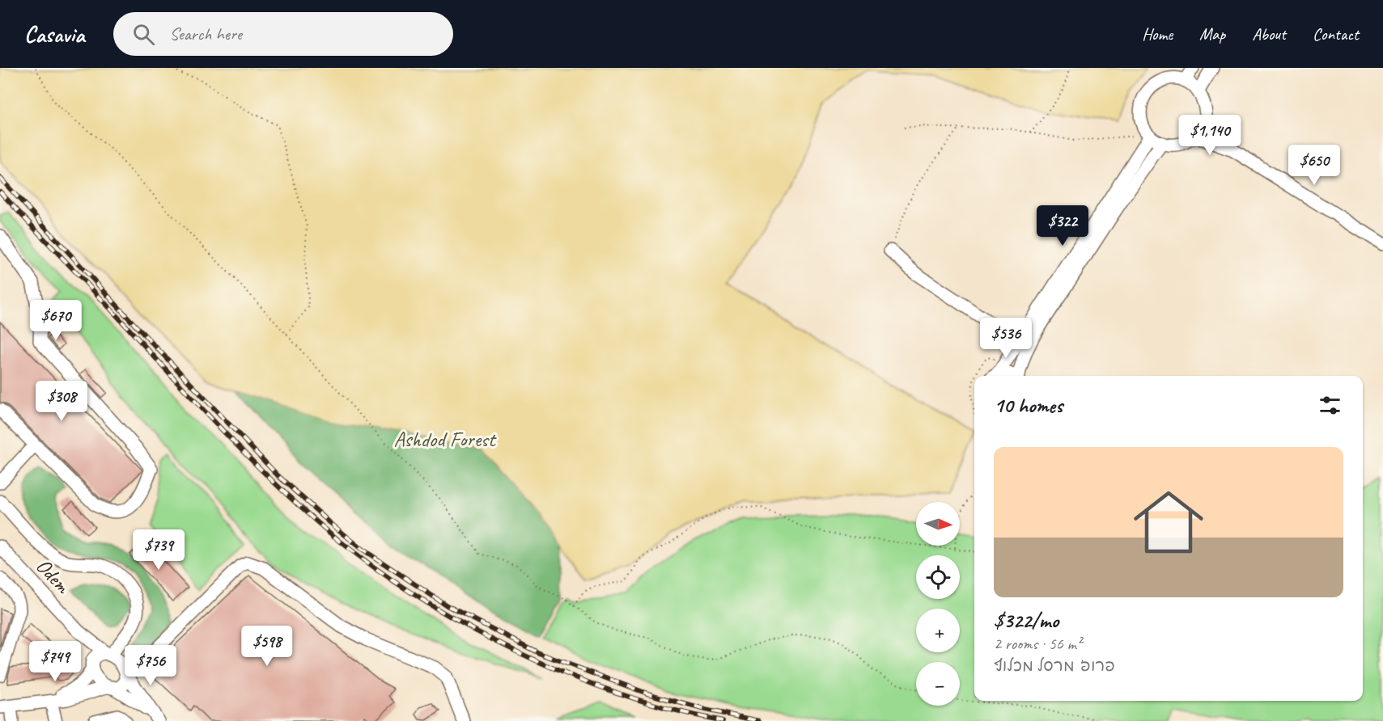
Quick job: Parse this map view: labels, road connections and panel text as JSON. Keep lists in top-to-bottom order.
{
  "streets": {
    "street": ["Odem"]
  },
  "parks": ["Ashdod Forest"],
  "north": "right",
  "page": {
    "header": "Casavia",
    "search": "Search here",
    "nav": [
      "Home",
      "Map",
      "About",
      "Contact"
    ],
    "price": [
      "$1,140",
      "$650",
      "$322",
      "$670",
      "$536",
      "$308",
      "$739",
      "$598",
      "$749",
      "$756"
    ],
    "heading": "10 homes",
    "list": [
      {
        "name": "$322/mo",
        "note": "2 rooms · 56 m² · פרופ' מרסל מכלוף"
      }
    ],
    "map_buttons": ["+", "−"]
  }
}
